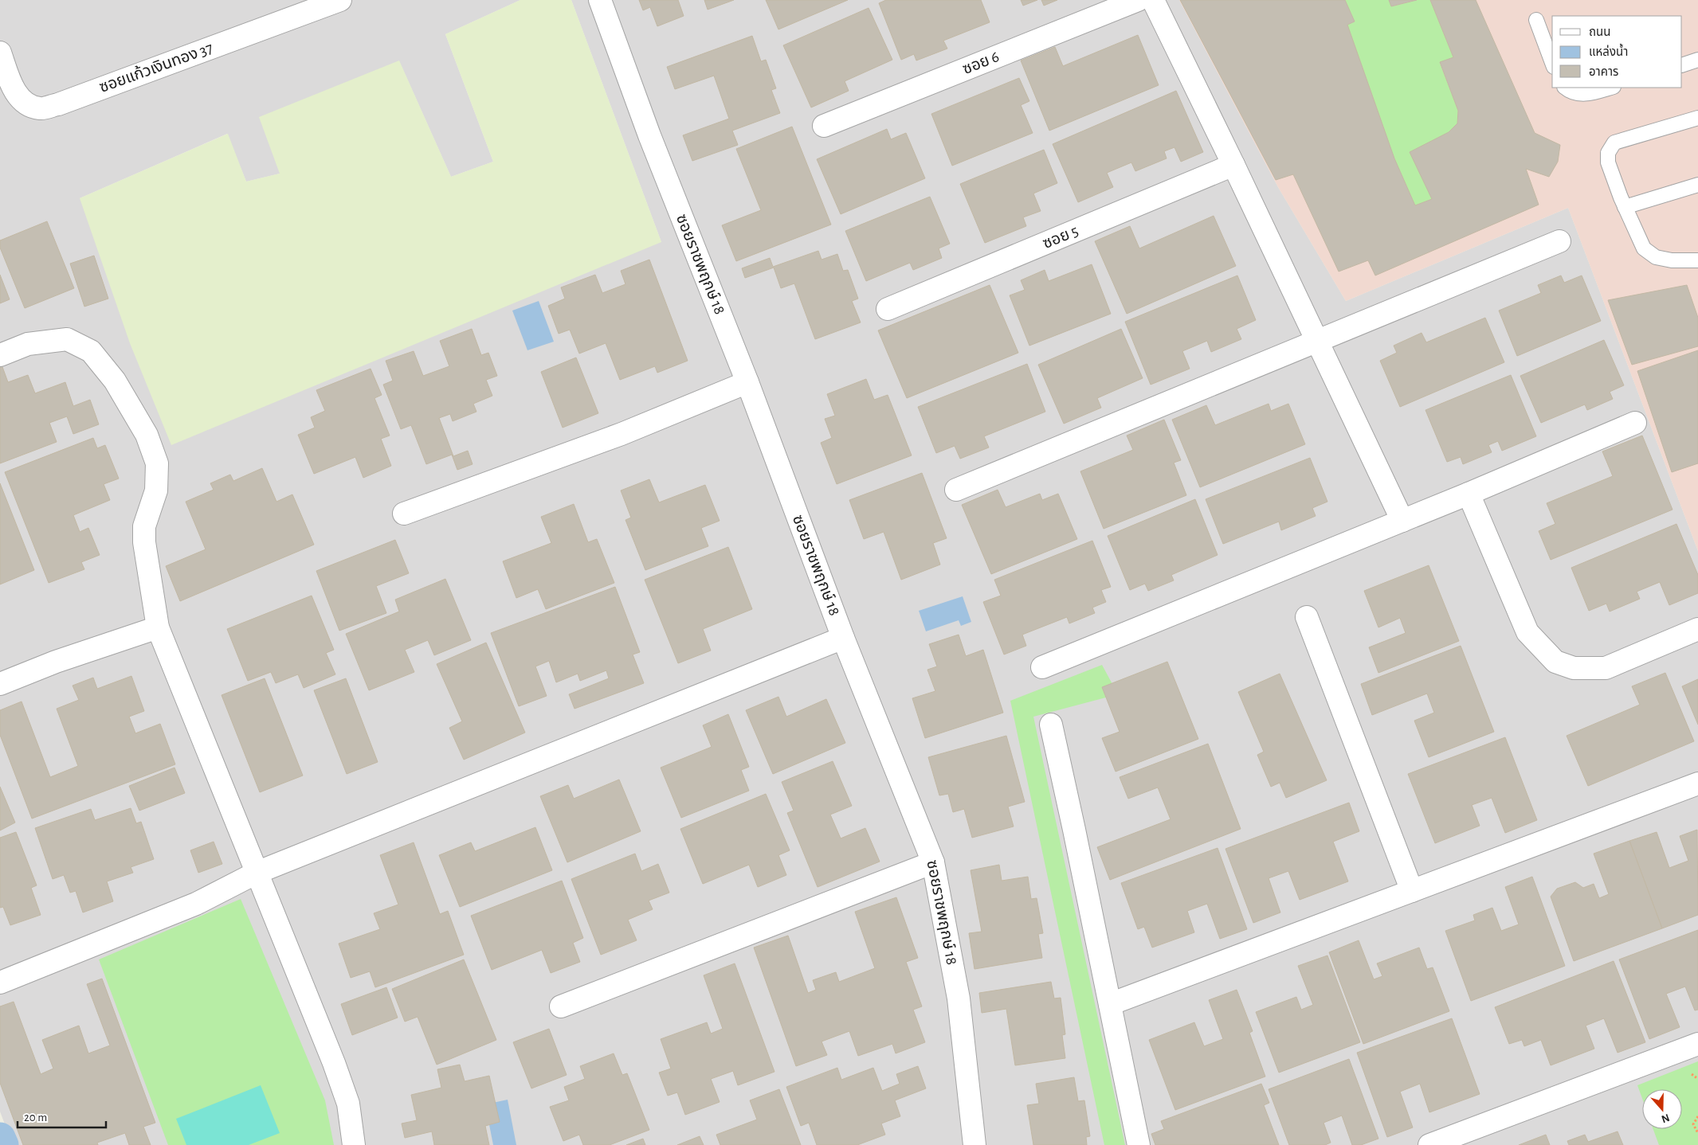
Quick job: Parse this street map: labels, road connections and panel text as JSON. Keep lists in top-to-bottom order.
{
  "streets": {
    "street": [
      "ซอย 6",
      "ซอยแก้วเงินทอง 37",
      "ซอย 5",
      "ซอยราชพฤกษ์ 18"
    ]
  },
  "legend": ["ถนน", "แหล่งน้ำ", "อาคาร"],
  "scale_bar": "20 m",
  "north": "bottom"
}
